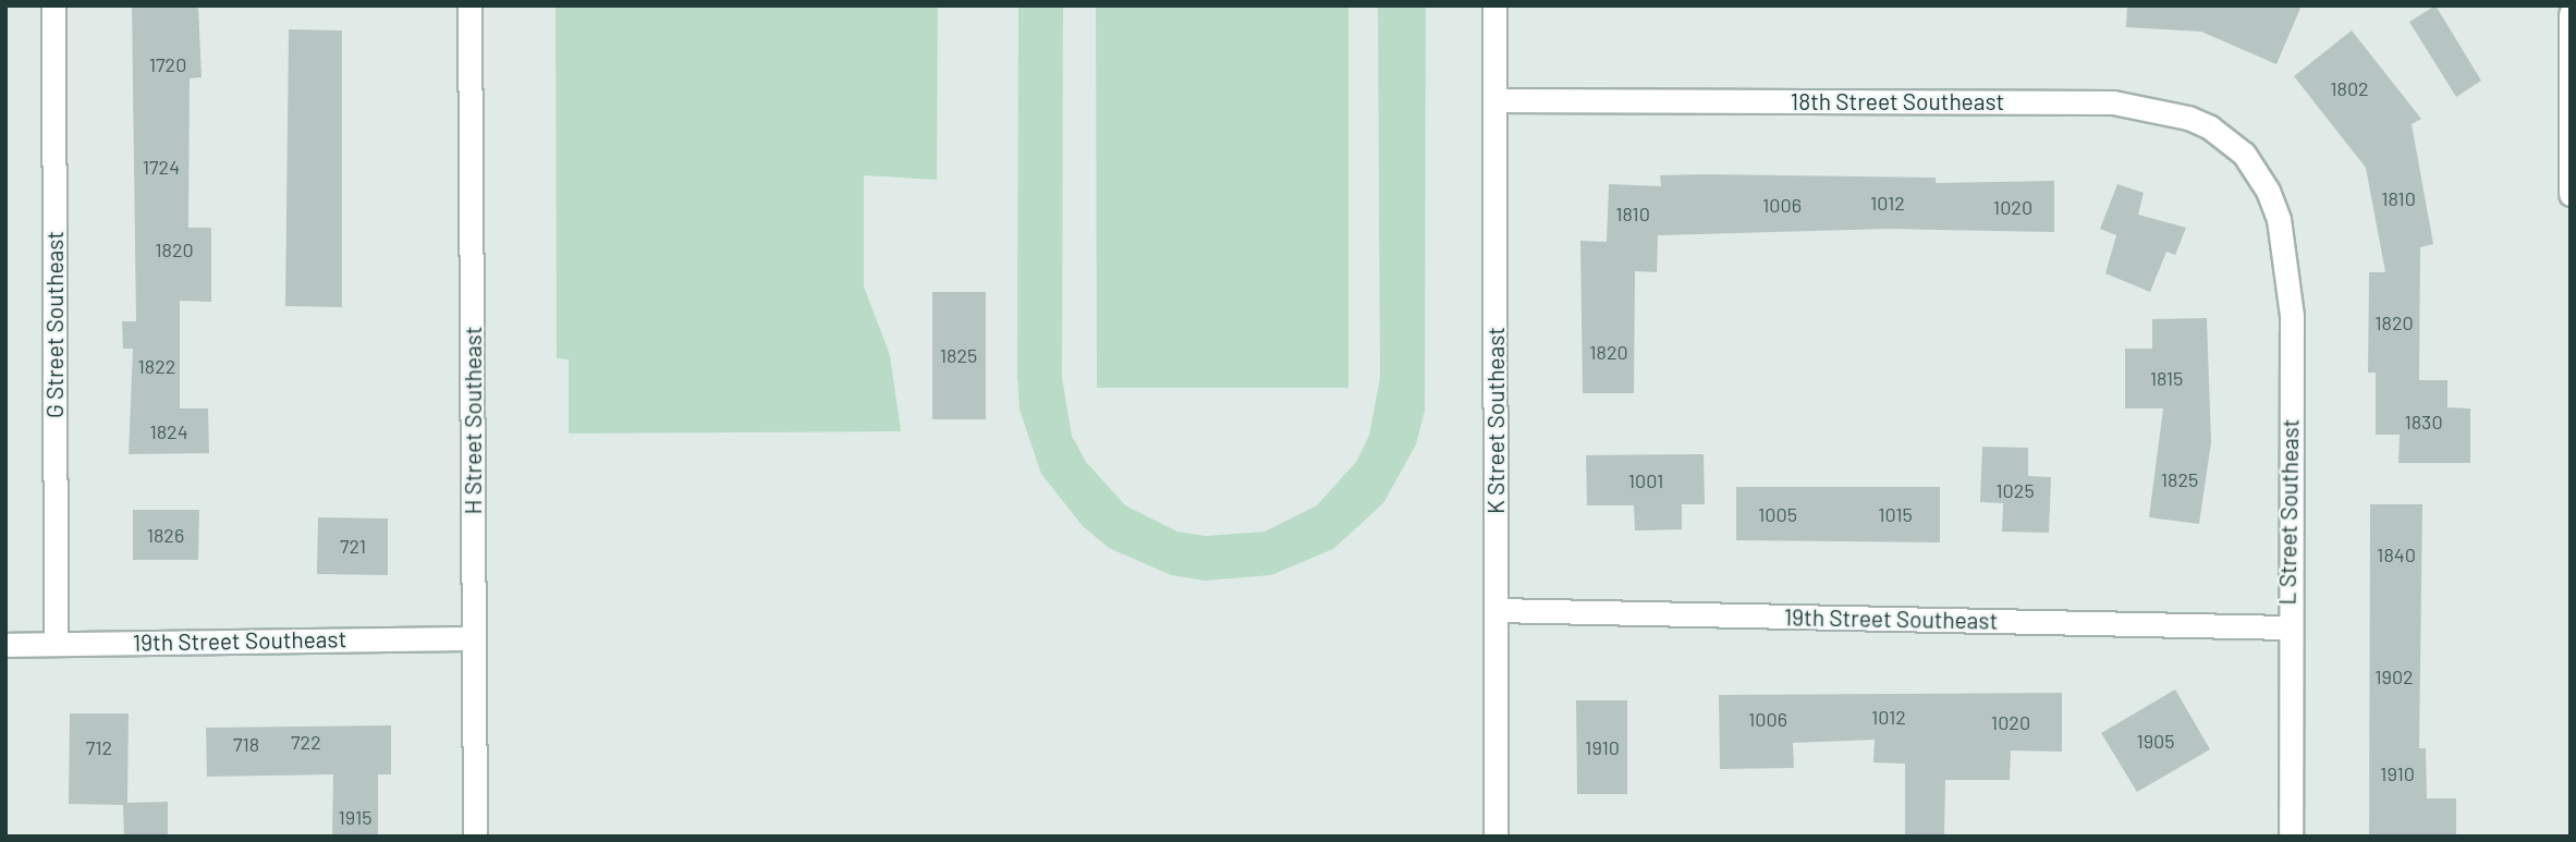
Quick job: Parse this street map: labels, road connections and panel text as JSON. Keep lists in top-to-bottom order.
{
  "streets": {
    "street": [
      "18th Street Southeast",
      "G Street Southeast",
      "H Street Southeast",
      "K Street Southeast",
      "L Street Southeast",
      "19th Street Southeast"
    ]
  },
  "crossings": [
    ["18th Street Southeast", "K Street Southeast"],
    ["18th Street Southeast", "L Street Southeast"],
    ["G Street Southeast", "19th Street Southeast"],
    ["H Street Southeast", "19th Street Southeast"],
    ["K Street Southeast", "19th Street Southeast"],
    ["L Street Southeast", "19th Street Southeast"]
  ],
  "house_numbers": [
    "1720",
    "1802",
    "1724",
    "1810",
    "1012",
    "1006",
    "1020",
    "1810",
    "1820",
    "1820",
    "1820",
    "1825",
    "1822",
    "1815",
    "1830",
    "1824",
    "1825",
    "1001",
    "1025",
    "1005",
    "1015",
    "1826",
    "721",
    "1840",
    "1902",
    "1012",
    "1006",
    "1020",
    "1905",
    "722",
    "718",
    "712",
    "1910",
    "1910",
    "1915"
  ]
}
